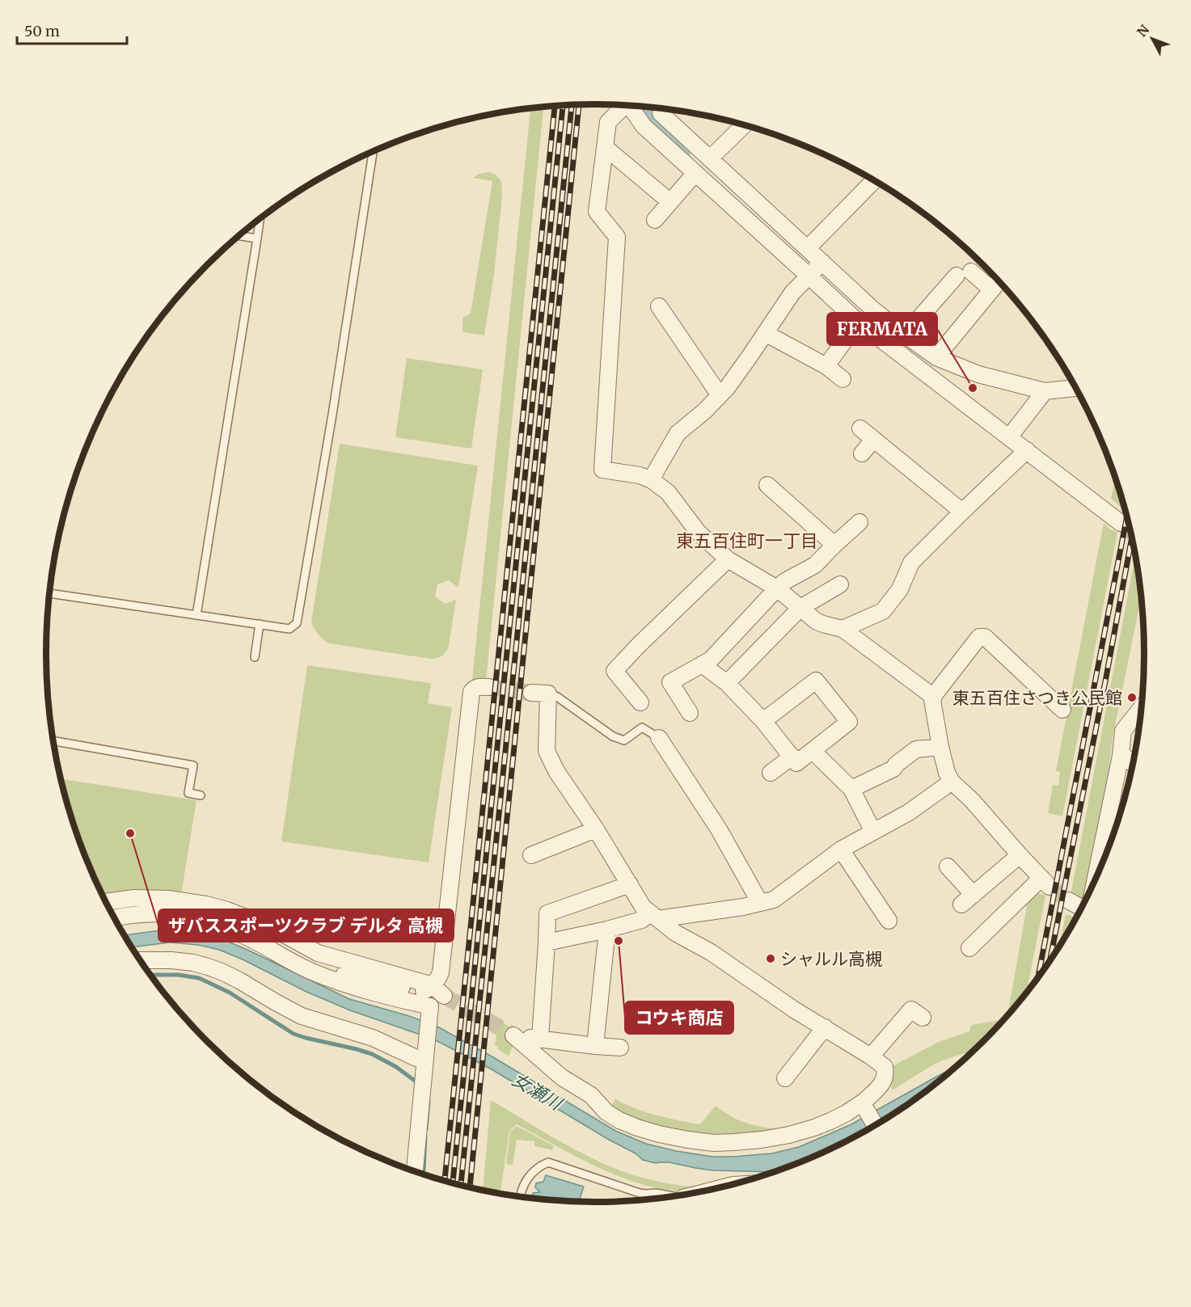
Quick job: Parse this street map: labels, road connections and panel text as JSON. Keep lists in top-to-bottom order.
{
  "districts": ["東五百住町一丁目"],
  "water": ["女瀬川"],
  "places": [
    "FERMATA",
    "東五百住さつき公民館",
    "ザバススポーツクラブ デルタ 高槻",
    "コウキ商店",
    "シャルル高槻"
  ],
  "scale_bar": "50 m",
  "north": "top left"
}
